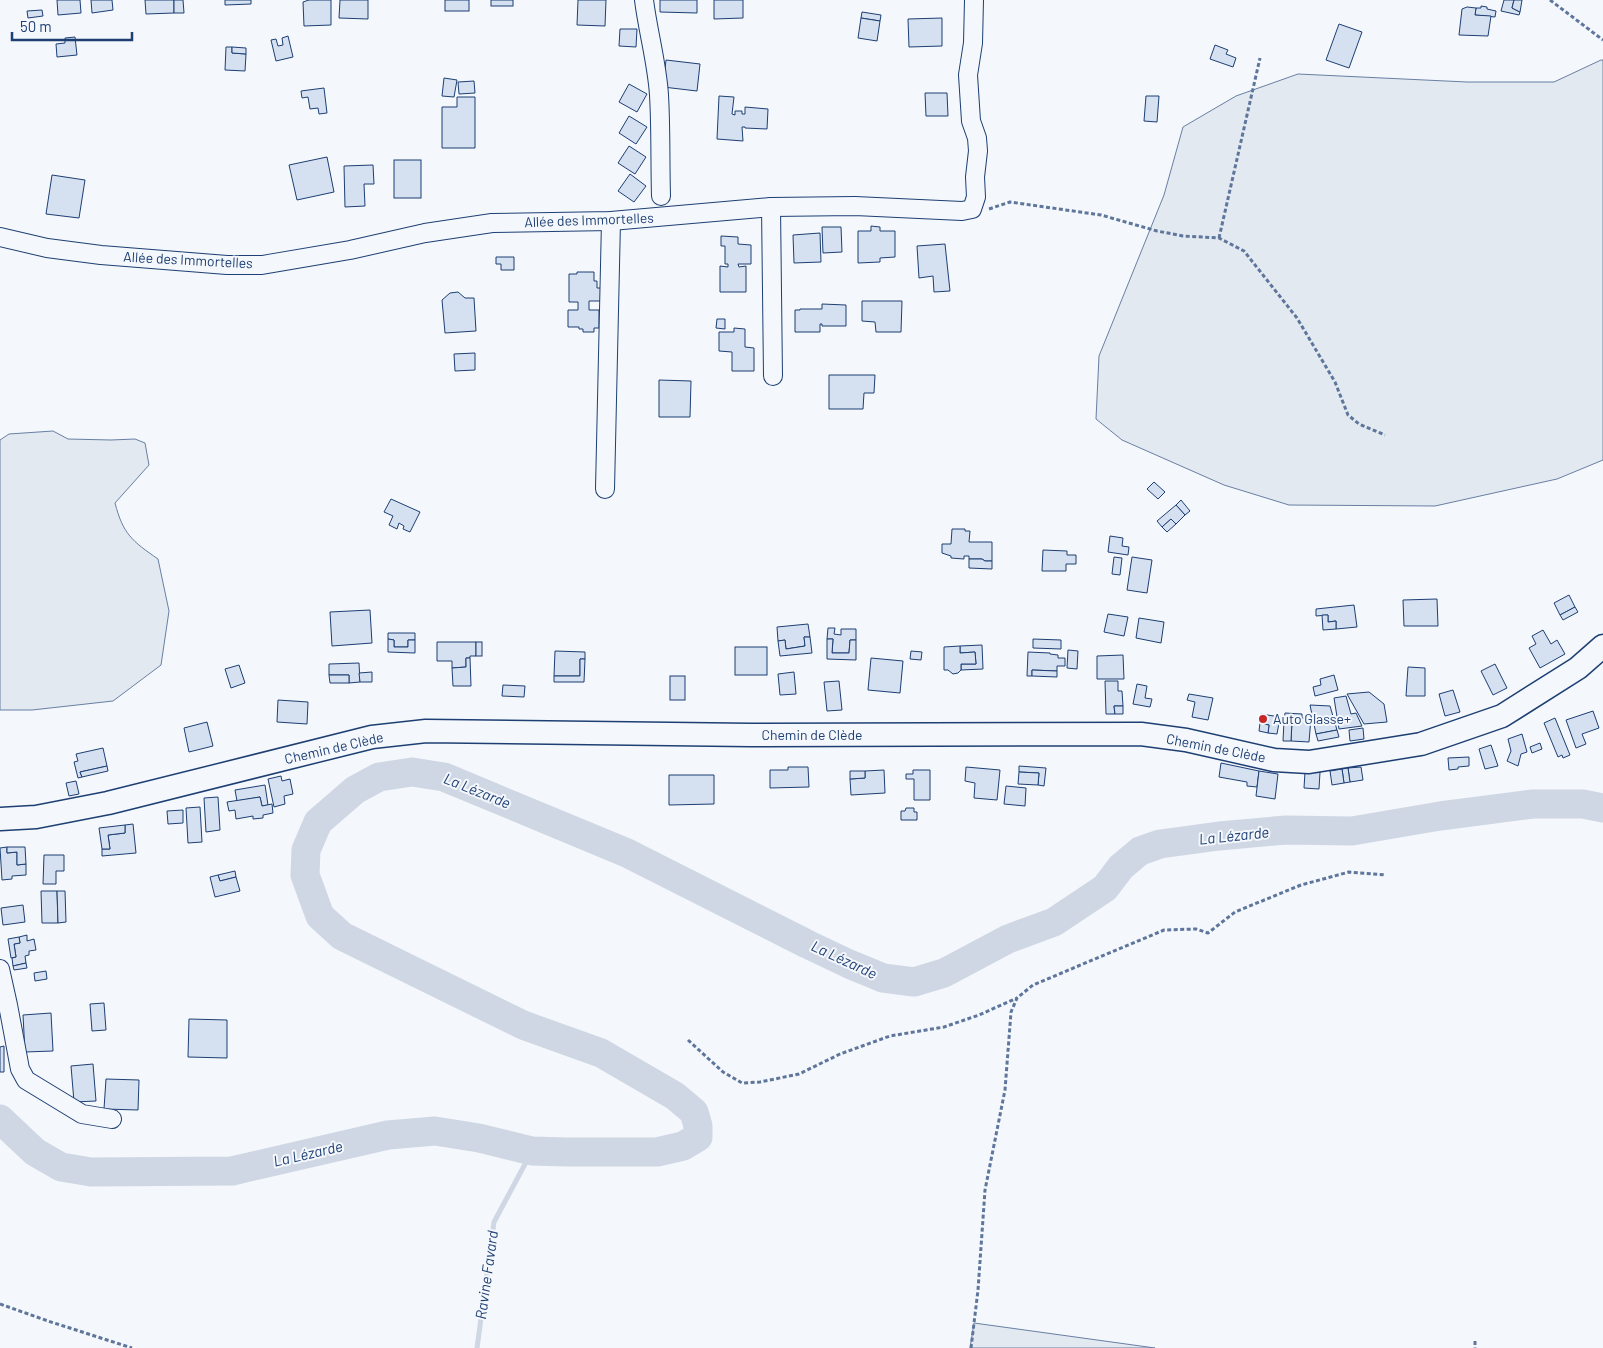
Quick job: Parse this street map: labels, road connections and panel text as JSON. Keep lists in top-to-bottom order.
{
  "streets": {
    "main road": ["Chemin de Clède"],
    "street": ["Allée des Immortelles"]
  },
  "water": ["La Lézarde", "Ravine Favard"],
  "places": ["Auto Glasse+"],
  "scale_bar": "50 m"
}
